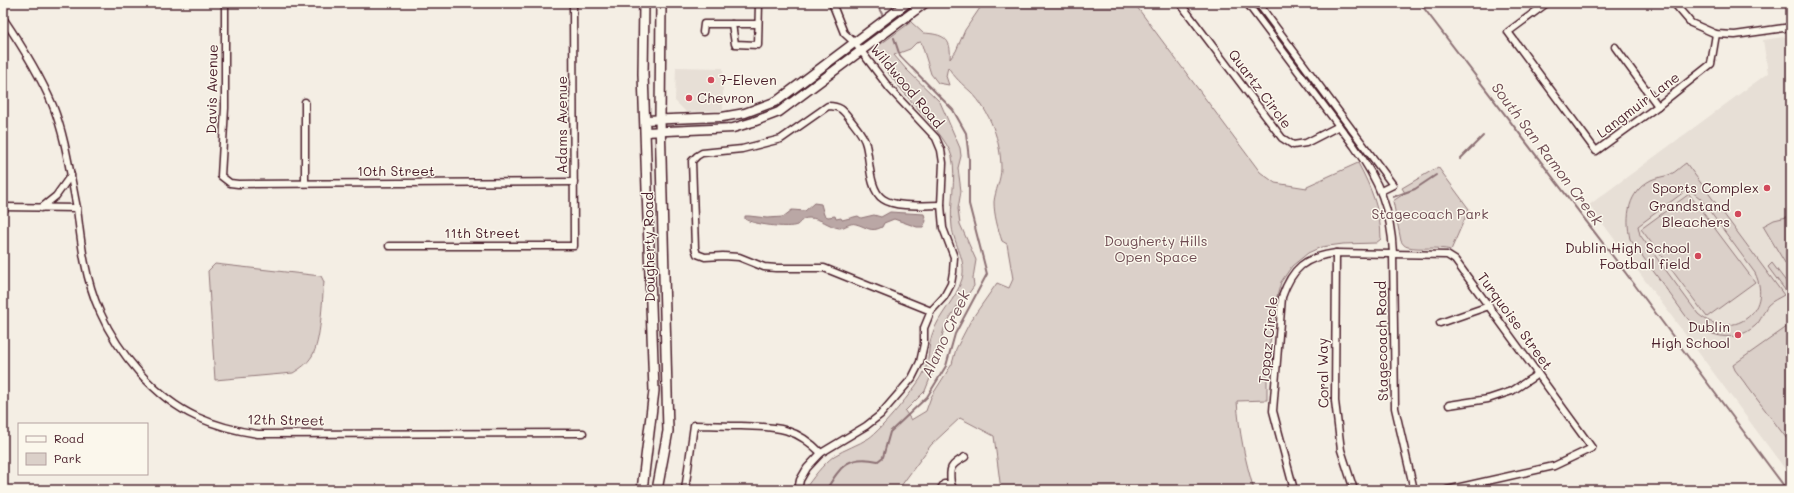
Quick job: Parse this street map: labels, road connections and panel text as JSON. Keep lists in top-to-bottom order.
{
  "streets": {
    "main road": ["Dougherty Road"],
    "street": [
      "Wildwood Road",
      "Davis Avenue",
      "Quartz Circle",
      "Langmuir Lane",
      "Adams Avenue",
      "10th Street",
      "11th Street",
      "Turquoise Street",
      "Topaz Circle",
      "Stagecoach Road",
      "Coral Way",
      "12th Street"
    ]
  },
  "crossings": [
    ["Davis Avenue", "10th Street"],
    ["Quartz Circle", "Stagecoach Road"],
    ["Adams Avenue", "10th Street"],
    ["Adams Avenue", "11th Street"],
    ["Turquoise Street", "Topaz Circle"],
    ["Turquoise Street", "Stagecoach Road"],
    ["Topaz Circle", "Stagecoach Road"],
    ["Topaz Circle", "Coral Way"]
  ],
  "water": ["South San Ramon Creek", "Alamo Creek"],
  "parks": ["Stagecoach Park", "Dougherty Hills Open Space"],
  "places": [
    "7-Eleven",
    "Chevron",
    "Sports Complex",
    "Grandstand Bleachers",
    "Dublin High School Football field",
    "Dublin High School"
  ],
  "legend": ["Road", "Park"]
}
